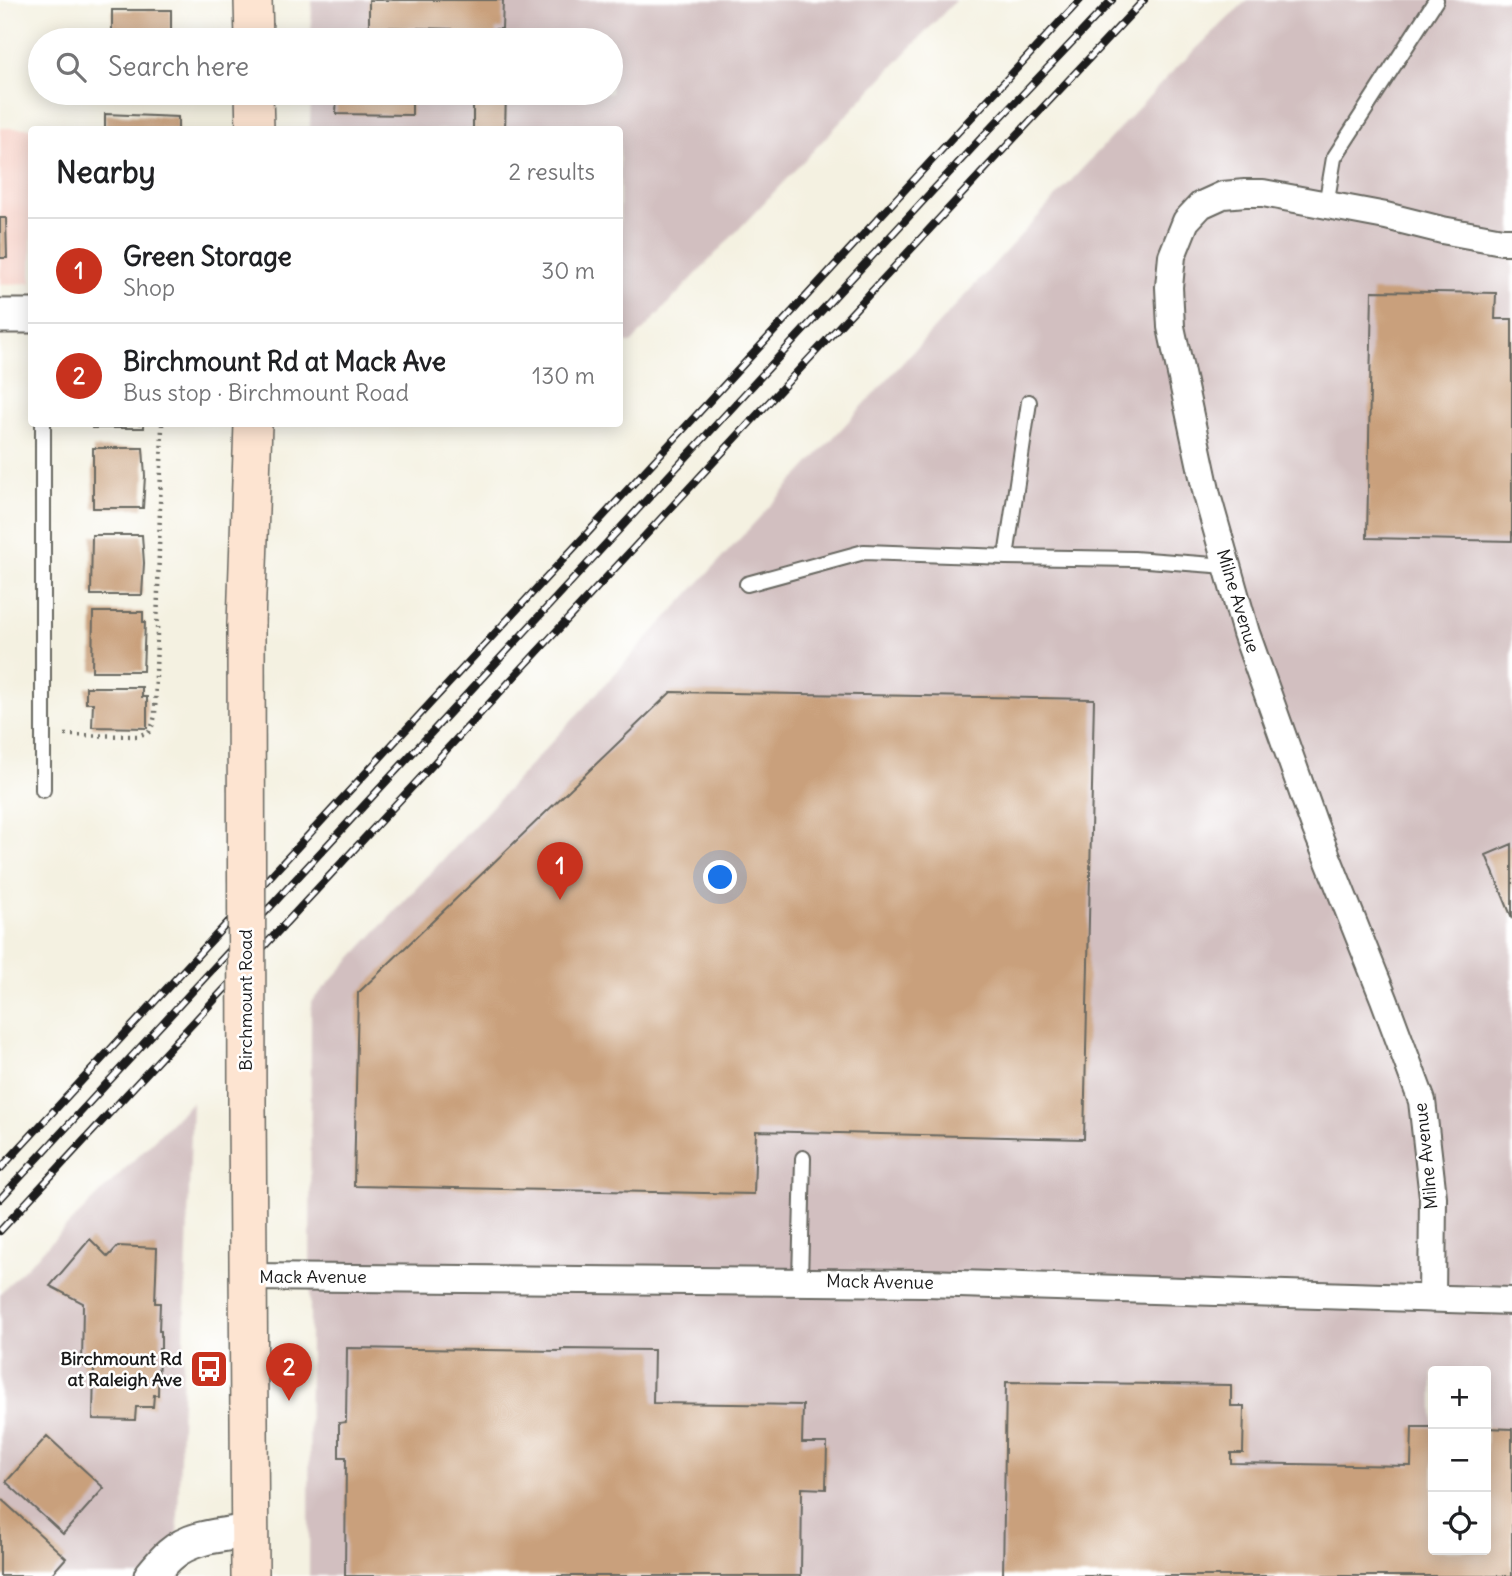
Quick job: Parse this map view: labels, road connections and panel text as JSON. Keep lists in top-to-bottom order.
{
  "streets": {
    "main road": ["Birchmount Road"],
    "street": ["Milne Avenue", "Mack Avenue"]
  },
  "crossings": [
    ["Milne Avenue", "Mack Avenue"],
    ["Birchmount Road", "Mack Avenue"]
  ],
  "places": {
    "bus stop": ["Birchmount Rd at Raleigh Ave"]
  },
  "page": {
    "search": "Search here",
    "heading": ["Nearby", "2 results"],
    "list": [
      {
        "mark": "1",
        "name": "Green Storage",
        "note": "Shop",
        "value": "30 m"
      },
      {
        "mark": "2",
        "name": "Birchmount Rd at Mack Ave",
        "note": "Bus stop · Birchmount Road",
        "value": "130 m"
      }
    ],
    "pins": ["1", "2"],
    "map_buttons": ["+", "−"]
  }
}
